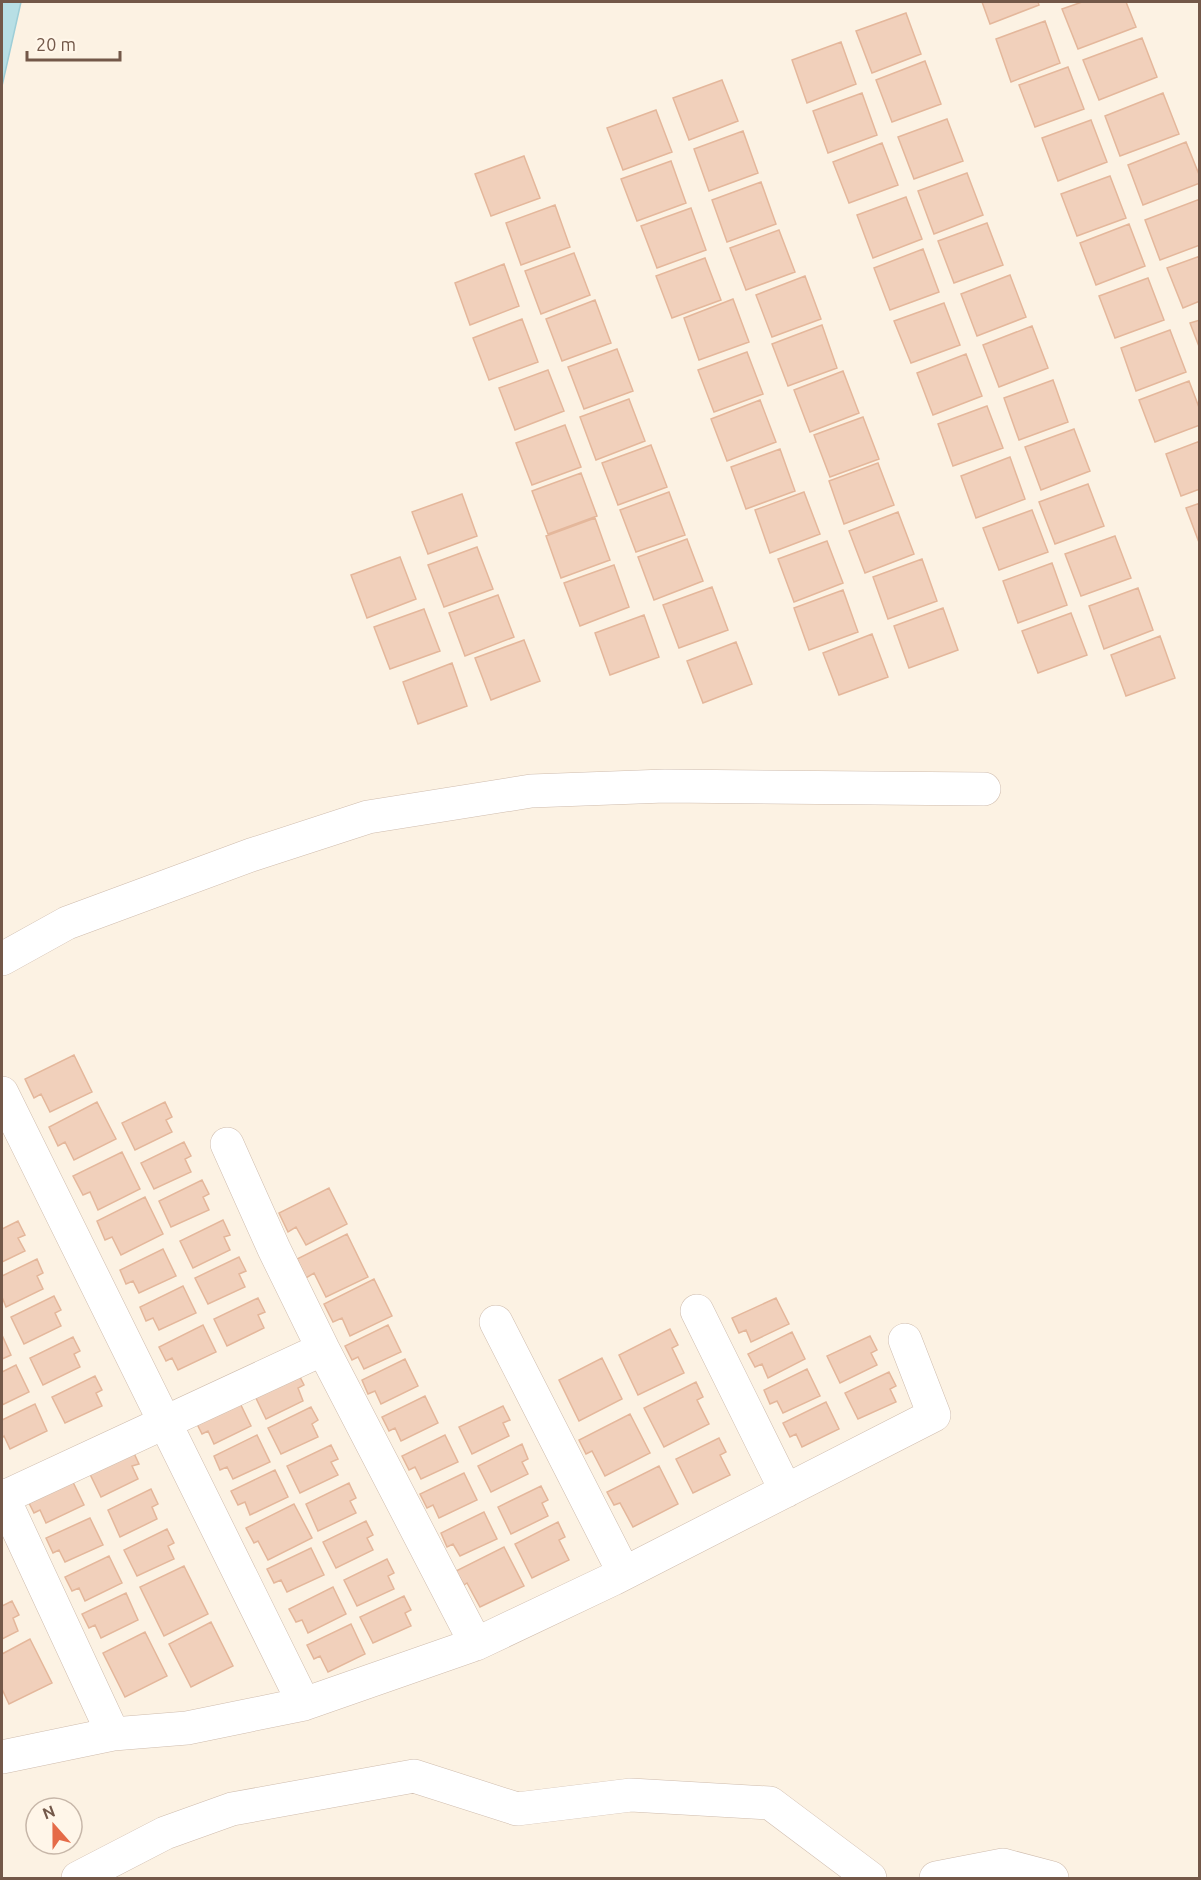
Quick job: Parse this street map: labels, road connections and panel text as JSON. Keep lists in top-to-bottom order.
{
  "scale_bar": "20 m",
  "north": "top"
}
